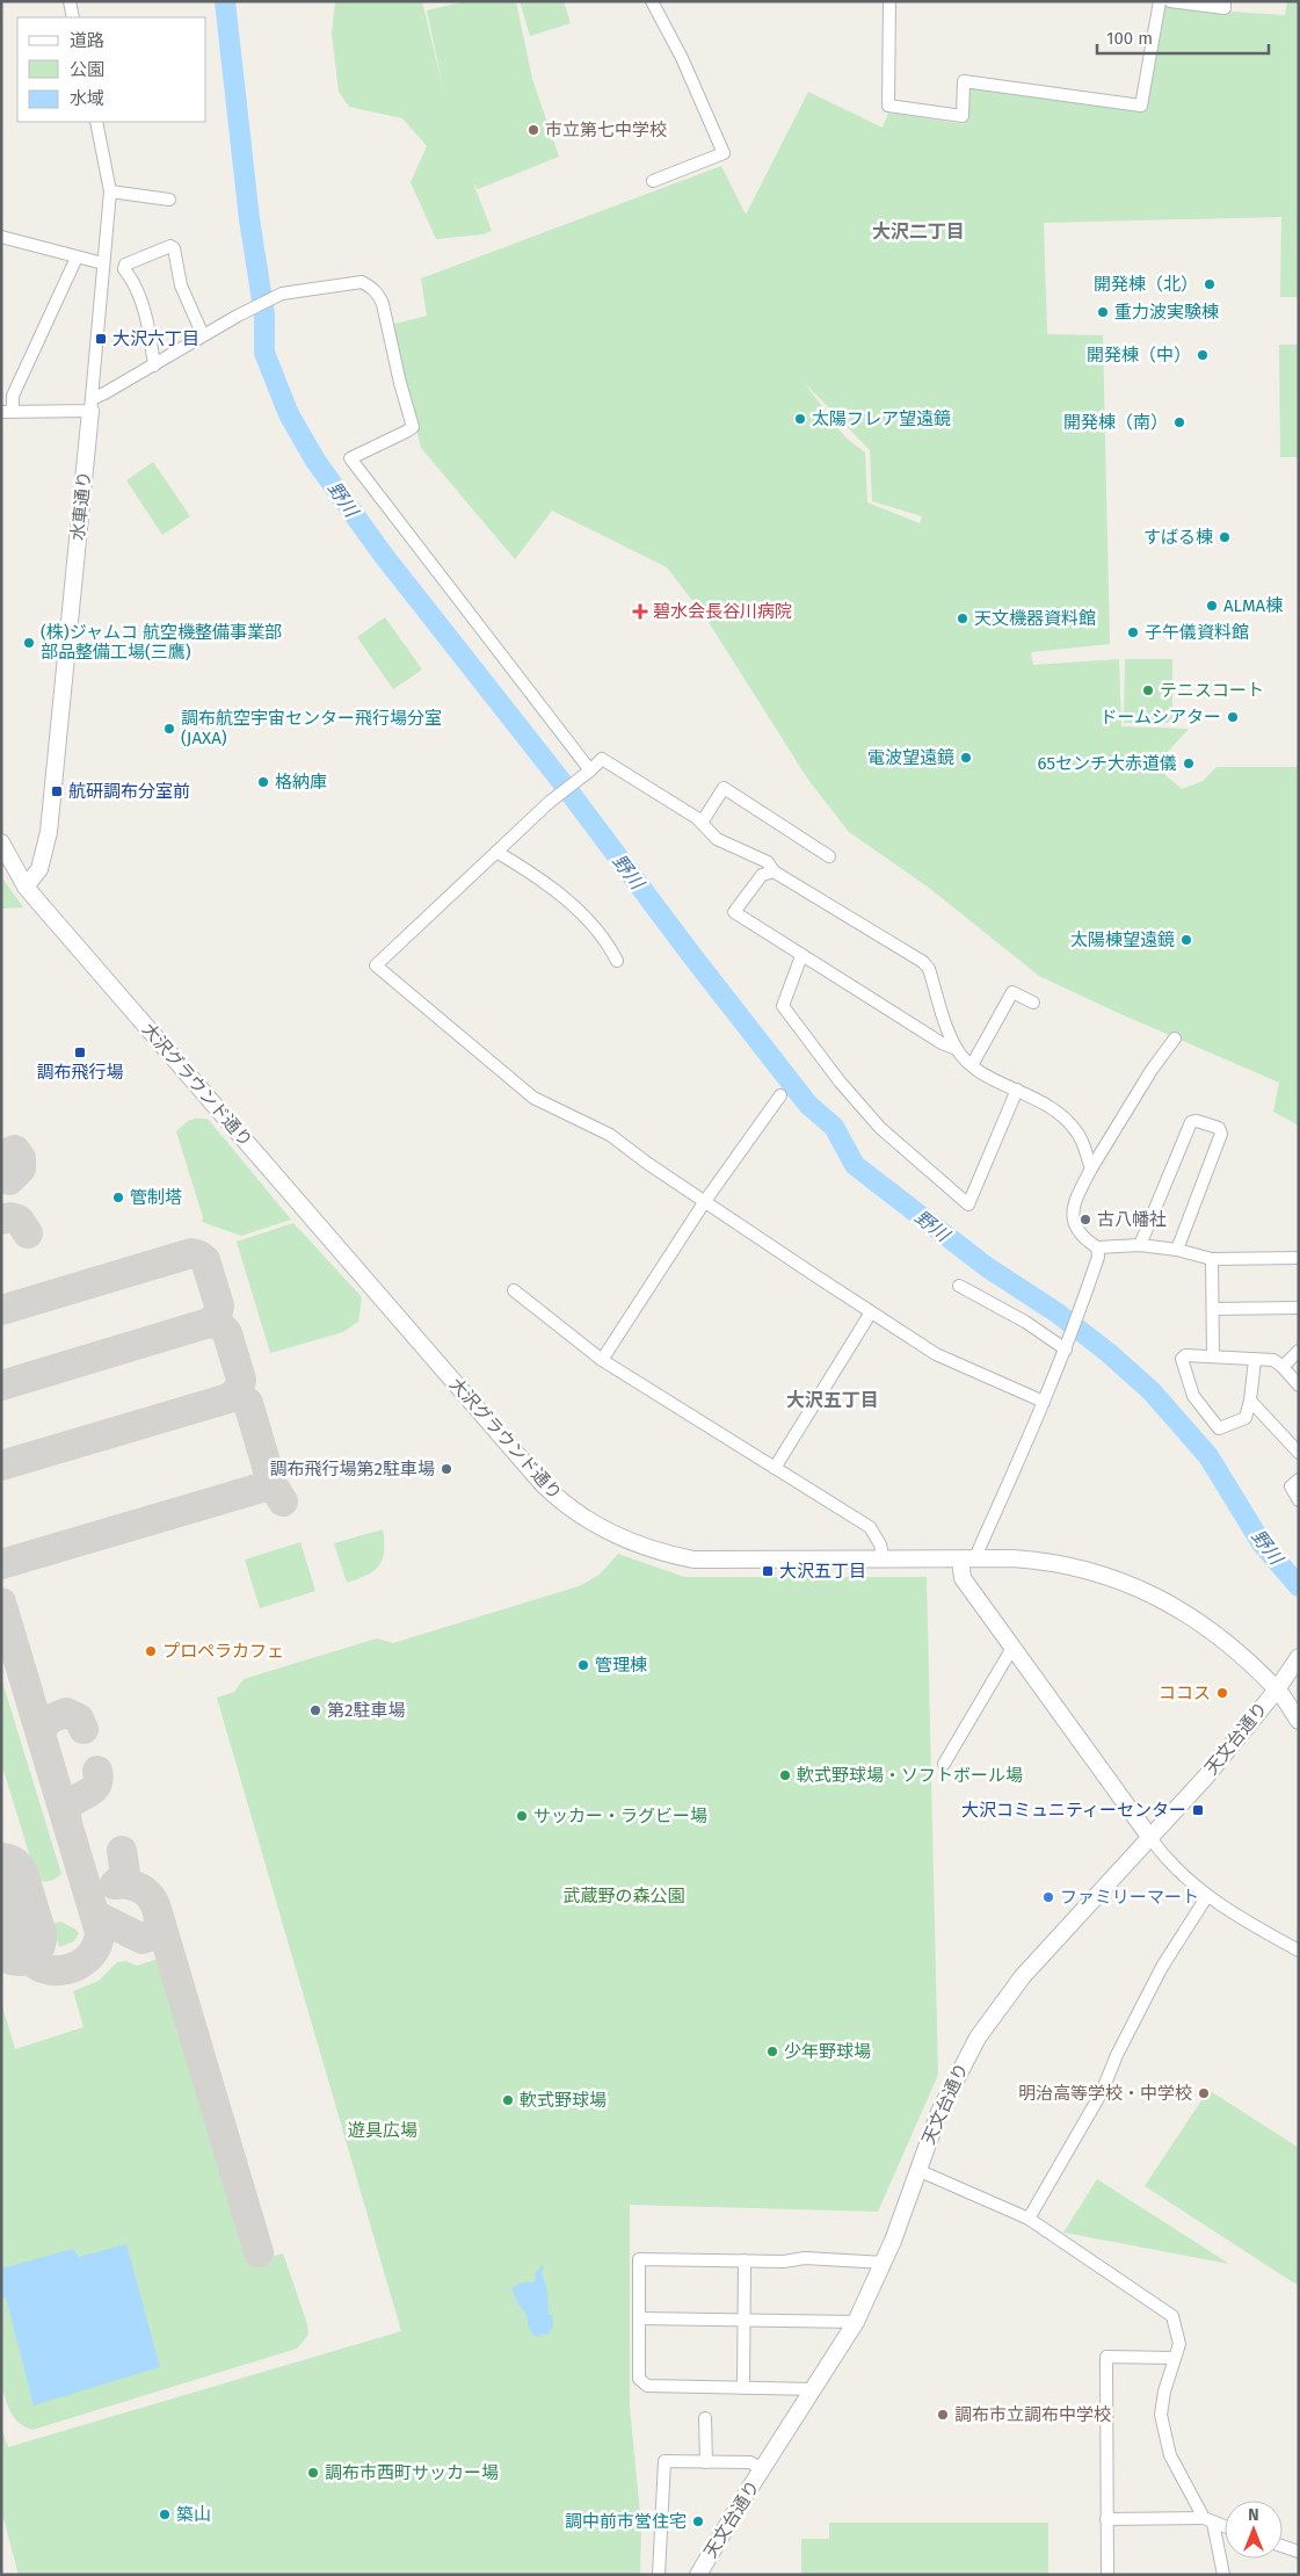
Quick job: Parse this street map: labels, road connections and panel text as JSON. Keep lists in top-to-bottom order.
{
  "streets": {
    "street": ["水車通り", "大沢グラウンド通り", "天文台通り"]
  },
  "crossings": [
    ["水車通り", "大沢グラウンド通り"],
    ["大沢グラウンド通り", "天文台通り"]
  ],
  "districts": ["大沢二丁目", "大沢五丁目"],
  "water": ["野川"],
  "parks": ["武蔵野の森公園", "遊具広場"],
  "places": {
    "other": [
      "市立第七中学校",
      "開発棟（北）",
      "重力波実験棟",
      "開発棟（中）",
      "太陽フレア望遠鏡",
      "開発棟（南）",
      "すばる棟",
      "ALMA棟",
      "天文機器資料館",
      "子午儀資料館",
      "(株)ジャムコ 航空機整備事業部 部品整備工場(三鷹)",
      "テニスコート",
      "ドームシアター",
      "調布航空宇宙センター飛行場分室 (JAXA)",
      "電波望遠鏡",
      "65センチ大赤道儀",
      "格納庫",
      "太陽棟望遠鏡",
      "管制塔",
      "古八幡社",
      "調布飛行場第2駐車場",
      "プロペラカフェ",
      "管理棟",
      "ココス",
      "第2駐車場",
      "軟式野球場・ソフトボール場",
      "サッカー・ラグビー場",
      "ファミリーマート",
      "少年野球場",
      "明治高等学校・中学校",
      "軟式野球場",
      "調布市立調布中学校",
      "調布市西町サッカー場",
      "築山",
      "調中前市営住宅"
    ],
    "transit": [
      "大沢六丁目",
      "航研調布分室前",
      "調布飛行場",
      "大沢五丁目",
      "大沢コミュニティーセンター"
    ],
    "health": ["碧水会長谷川病院"]
  },
  "legend": ["道路", "公園", "水域"],
  "scale_bar": "100 m",
  "north": "top"
}
